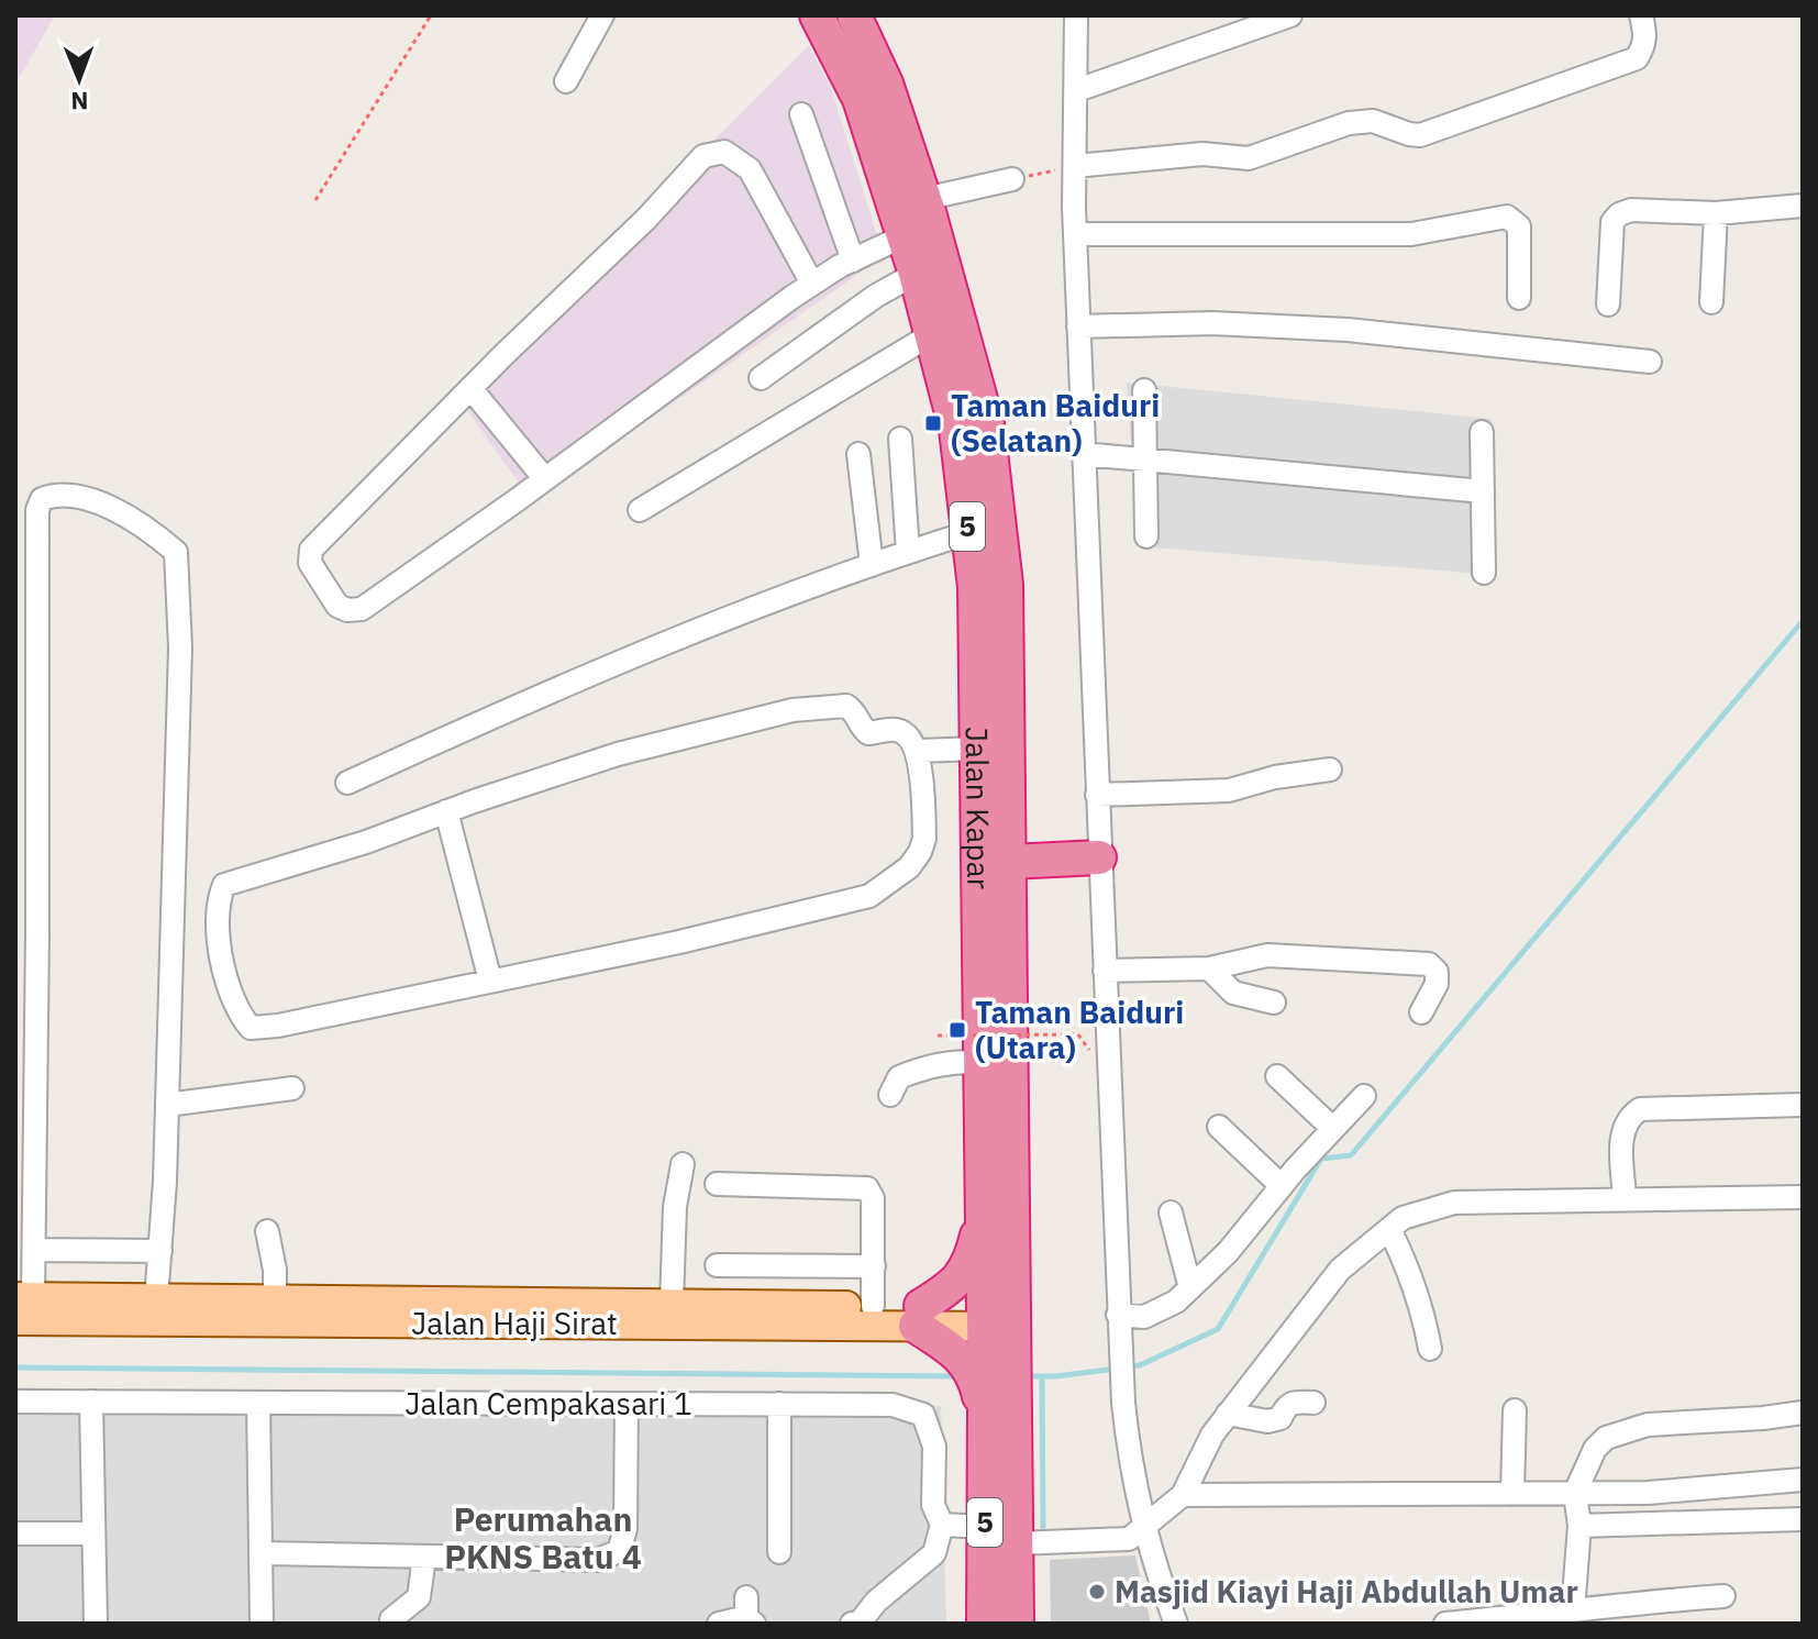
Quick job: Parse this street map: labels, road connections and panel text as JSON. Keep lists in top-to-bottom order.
{
  "streets": {
    "highway": ["5", "Jalan Kapar"],
    "main road": ["Jalan Haji Sirat"],
    "street": ["Jalan Cempakasari 1"]
  },
  "crossings": [
    ["Jalan Kapar", "Jalan Haji Sirat"]
  ],
  "districts": ["Perumahan PKNS Batu 4"],
  "places": {
    "transit": ["Taman Baiduri (Selatan)", "Taman Baiduri (Utara)"],
    "other": ["Masjid Kiayi Haji Abdullah Umar"]
  },
  "north": "bottom"
}
